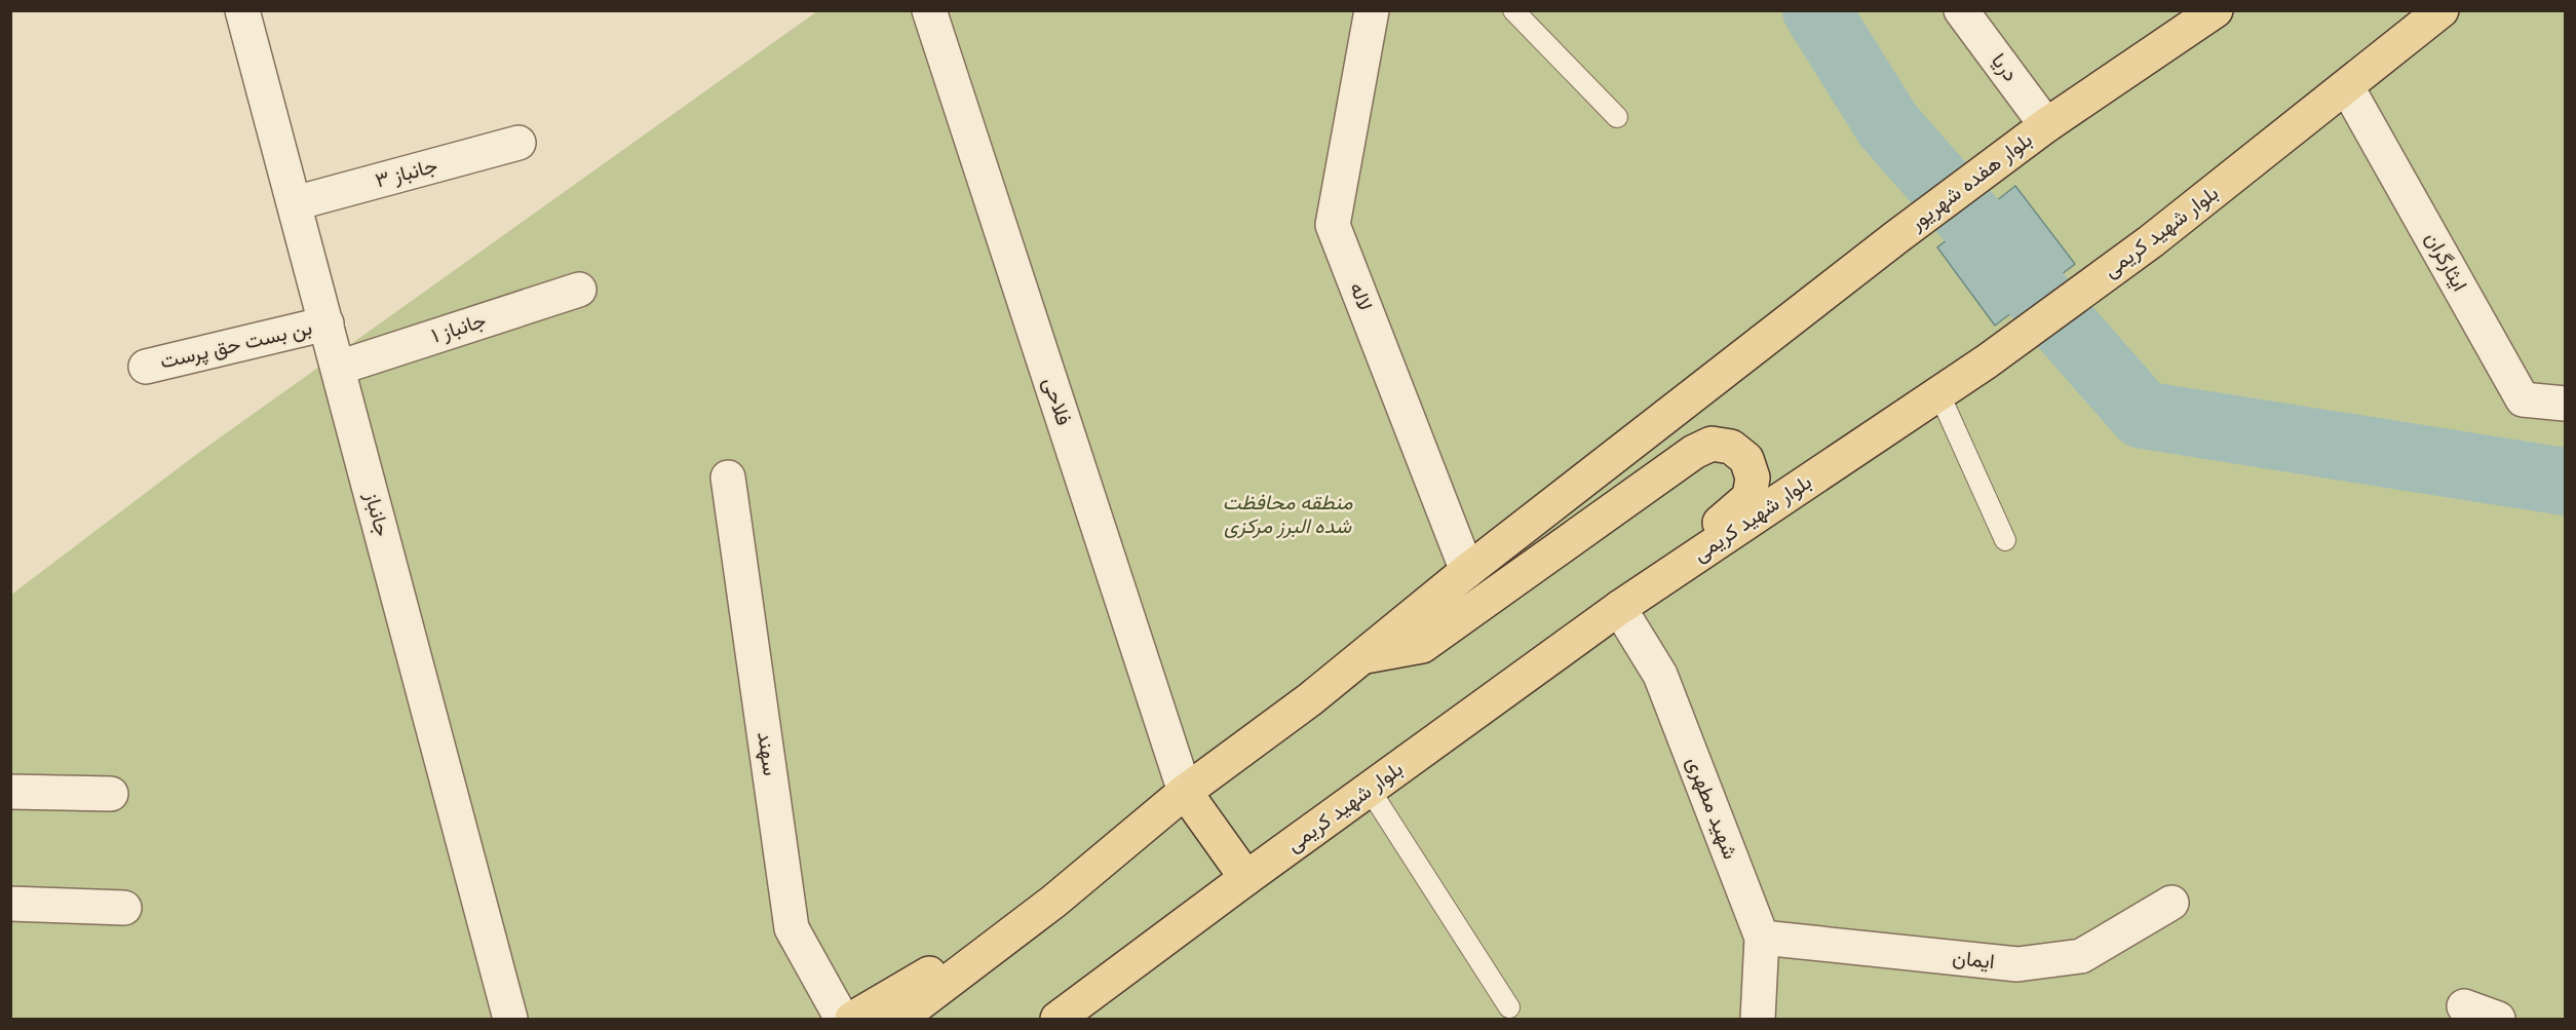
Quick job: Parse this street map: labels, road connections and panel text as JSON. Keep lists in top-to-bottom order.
{
  "streets": {
    "main road": ["بلوار هفده شهریور", "بلوار شهید کریمی"],
    "street": [
      "دریا",
      "جانباز ۳",
      "ایثارگران",
      "لاله",
      "جانباز ۱",
      "بن بست حق پرست",
      "فلاحی",
      "جانباز",
      "سهند",
      "شهید مطهری",
      "ایمان"
    ]
  },
  "crossings": [
    ["دریا", "بلوار هفده شهریور"],
    ["جانباز ۳", "جانباز"],
    ["بلوار هفده شهریور", "لاله"],
    ["بلوار شهید کریمی", "ایثارگران"],
    ["بلوار شهید کریمی", "شهید مطهری"],
    ["جانباز ۱", "جانباز"],
    ["بن بست حق پرست", "جانباز"],
    ["شهید مطهری", "ایمان"]
  ],
  "parks": ["منطقه محافظت شده البرز مرکزی"]
}
